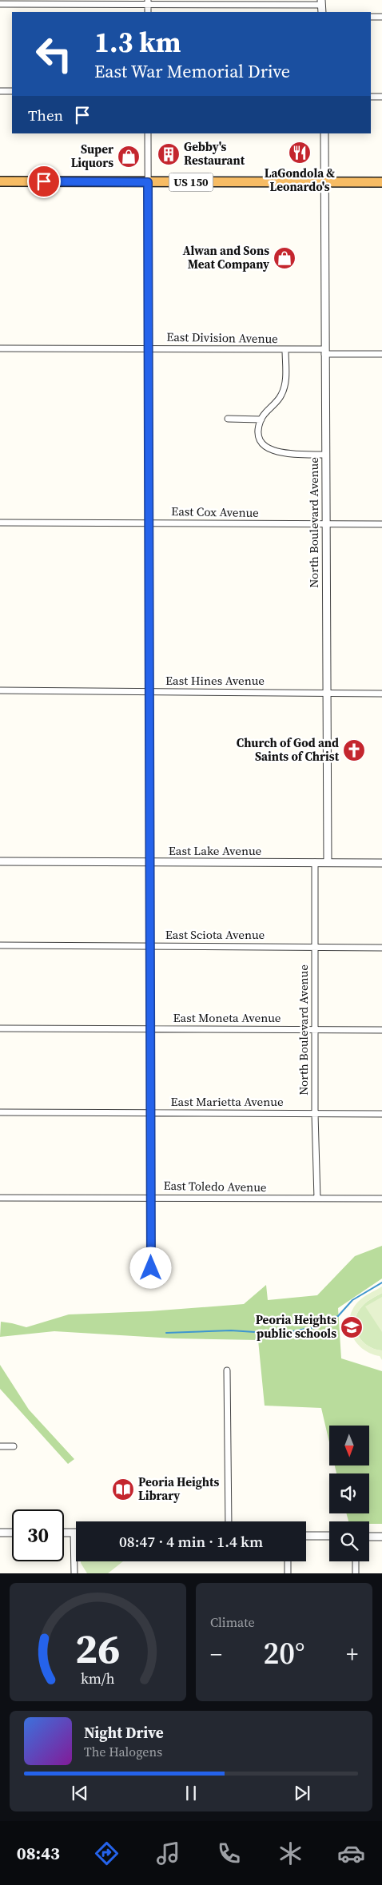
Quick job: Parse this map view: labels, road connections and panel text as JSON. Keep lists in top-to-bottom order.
{
  "streets": {
    "highway": ["US 150"],
    "street": [
      "East Division Avenue",
      "East Cox Avenue",
      "North Boulevard Avenue",
      "East Hines Avenue",
      "East Lake Avenue",
      "East Sciota Avenue",
      "East Moneta Avenue",
      "East Marietta Avenue",
      "East Toledo Avenue"
    ]
  },
  "crossings": [
    ["US 150", "North Boulevard Avenue"],
    ["East Division Avenue", "North Boulevard Avenue"],
    ["East Cox Avenue", "North Boulevard Avenue"],
    ["North Boulevard Avenue", "East Hines Avenue"],
    ["North Boulevard Avenue", "East Lake Avenue"],
    ["North Boulevard Avenue", "East Sciota Avenue"],
    ["North Boulevard Avenue", "East Moneta Avenue"],
    ["North Boulevard Avenue", "East Marietta Avenue"],
    ["North Boulevard Avenue", "East Toledo Avenue"]
  ],
  "places": {
    "restaurant": ["LaGondola & Leonardo's"],
    "building": ["Gebby's Restaurant"],
    "shop": ["Super Liquors", "Alwan and Sons Meat Company"],
    "church": ["Church of God and Saints of Christ"],
    "school or university": ["Peoria Heights public schools"],
    "library": ["Peoria Heights Library"]
  },
  "north": "bottom",
  "page": {
    "turn": ["1.3 km", "East War Memorial Drive"],
    "then": "Then",
    "limit": "30",
    "trip": "08:47 · 4 min · 1.4 km",
    "tile": "Climate",
    "heat": ["−", "20°", "+"],
    "song": ["Night Drive", "The Halogens"],
    "tabs": "08:43",
    "gauge": ["26", "km/h"]
  }
}
